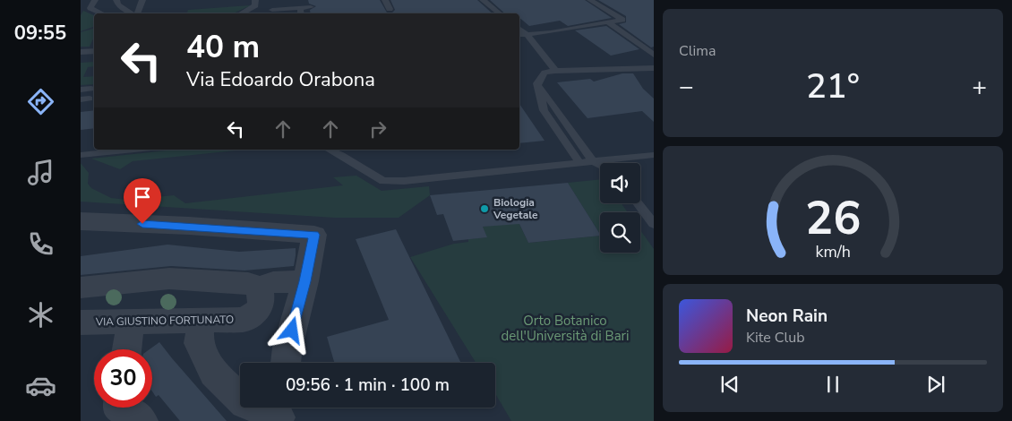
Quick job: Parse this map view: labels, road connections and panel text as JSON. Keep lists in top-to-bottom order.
{
  "streets": {
    "street": ["VIA GIUSTINO FORTUNATO"]
  },
  "parks": ["Orto Botanico dell'Università di Bari"],
  "places": ["Biologia Vegetale"],
  "page": {
    "tabs": "09:55",
    "tile": "Clima",
    "turn": ["40 m", "Via Edoardo Orabona"],
    "heat": ["−", "21°", "+"],
    "song": ["Neon Rain", "Kite Club"],
    "limit": "30",
    "trip": "09:56 · 1 min · 100 m",
    "gauge": ["26", "km/h"]
  }
}
